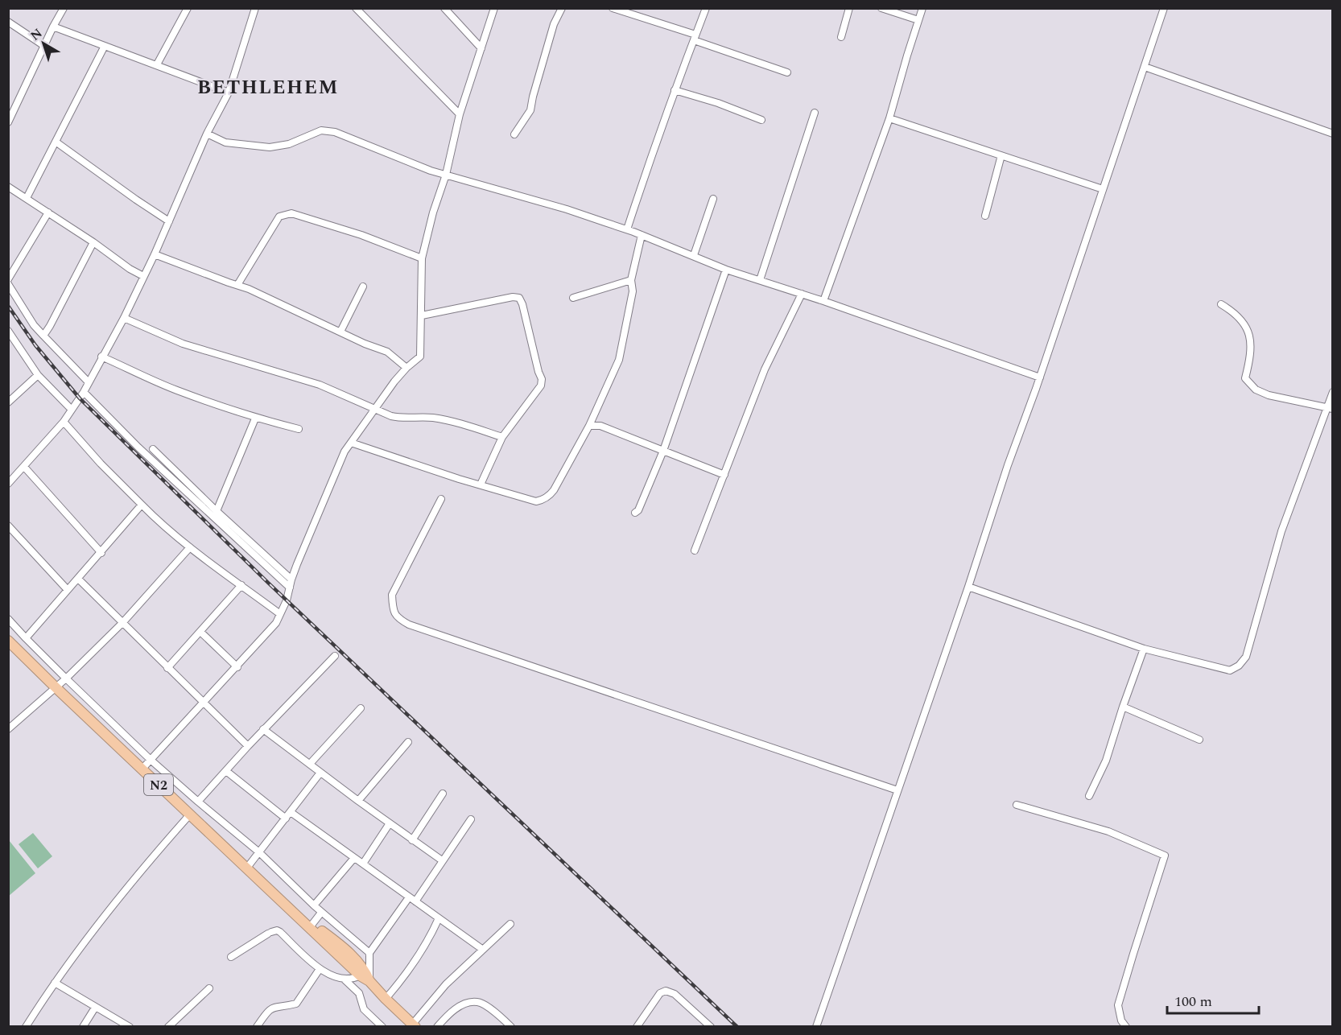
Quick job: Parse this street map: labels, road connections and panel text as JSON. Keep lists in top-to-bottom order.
{
  "streets": {
    "highway": ["N2"]
  },
  "districts": ["BETHLEHEM"],
  "scale_bar": "100 m",
  "north": "top left"
}
